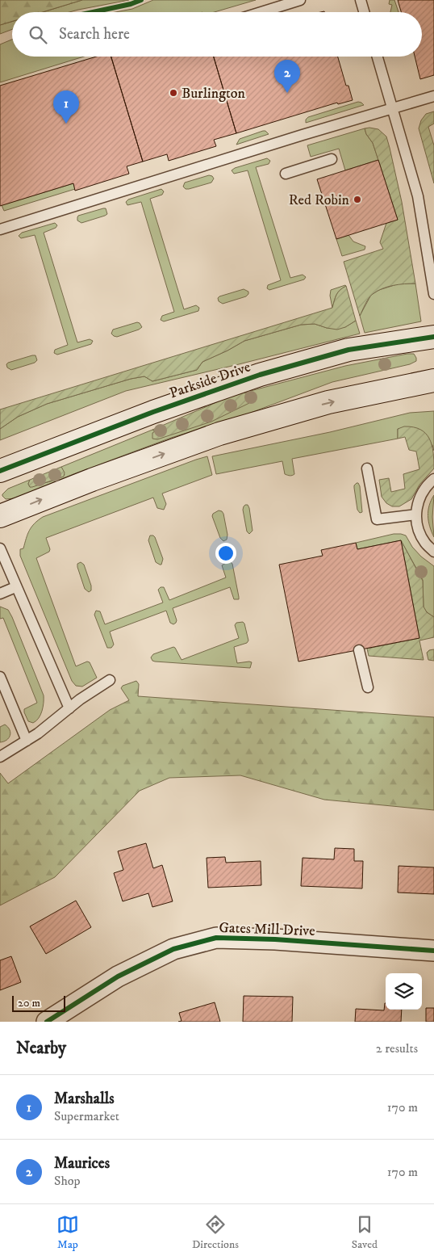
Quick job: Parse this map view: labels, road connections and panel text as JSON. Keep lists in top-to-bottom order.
{
  "streets": {
    "street": ["Parkside Drive", "Gates Mill Drive"]
  },
  "places": ["Burlington", "Red Robin"],
  "scale_bar": "20 m",
  "page": {
    "search": "Search here",
    "pins": ["2", "1"],
    "scale": "20 m",
    "heading": ["Nearby", "2 results"],
    "list": [
      {
        "mark": "1",
        "name": "Marshalls",
        "note": "Supermarket",
        "value": "170 m"
      },
      {
        "mark": "2",
        "name": "Maurices",
        "note": "Shop",
        "value": "170 m"
      }
    ],
    "nav": ["Map", "Directions", "Saved"]
  }
}
